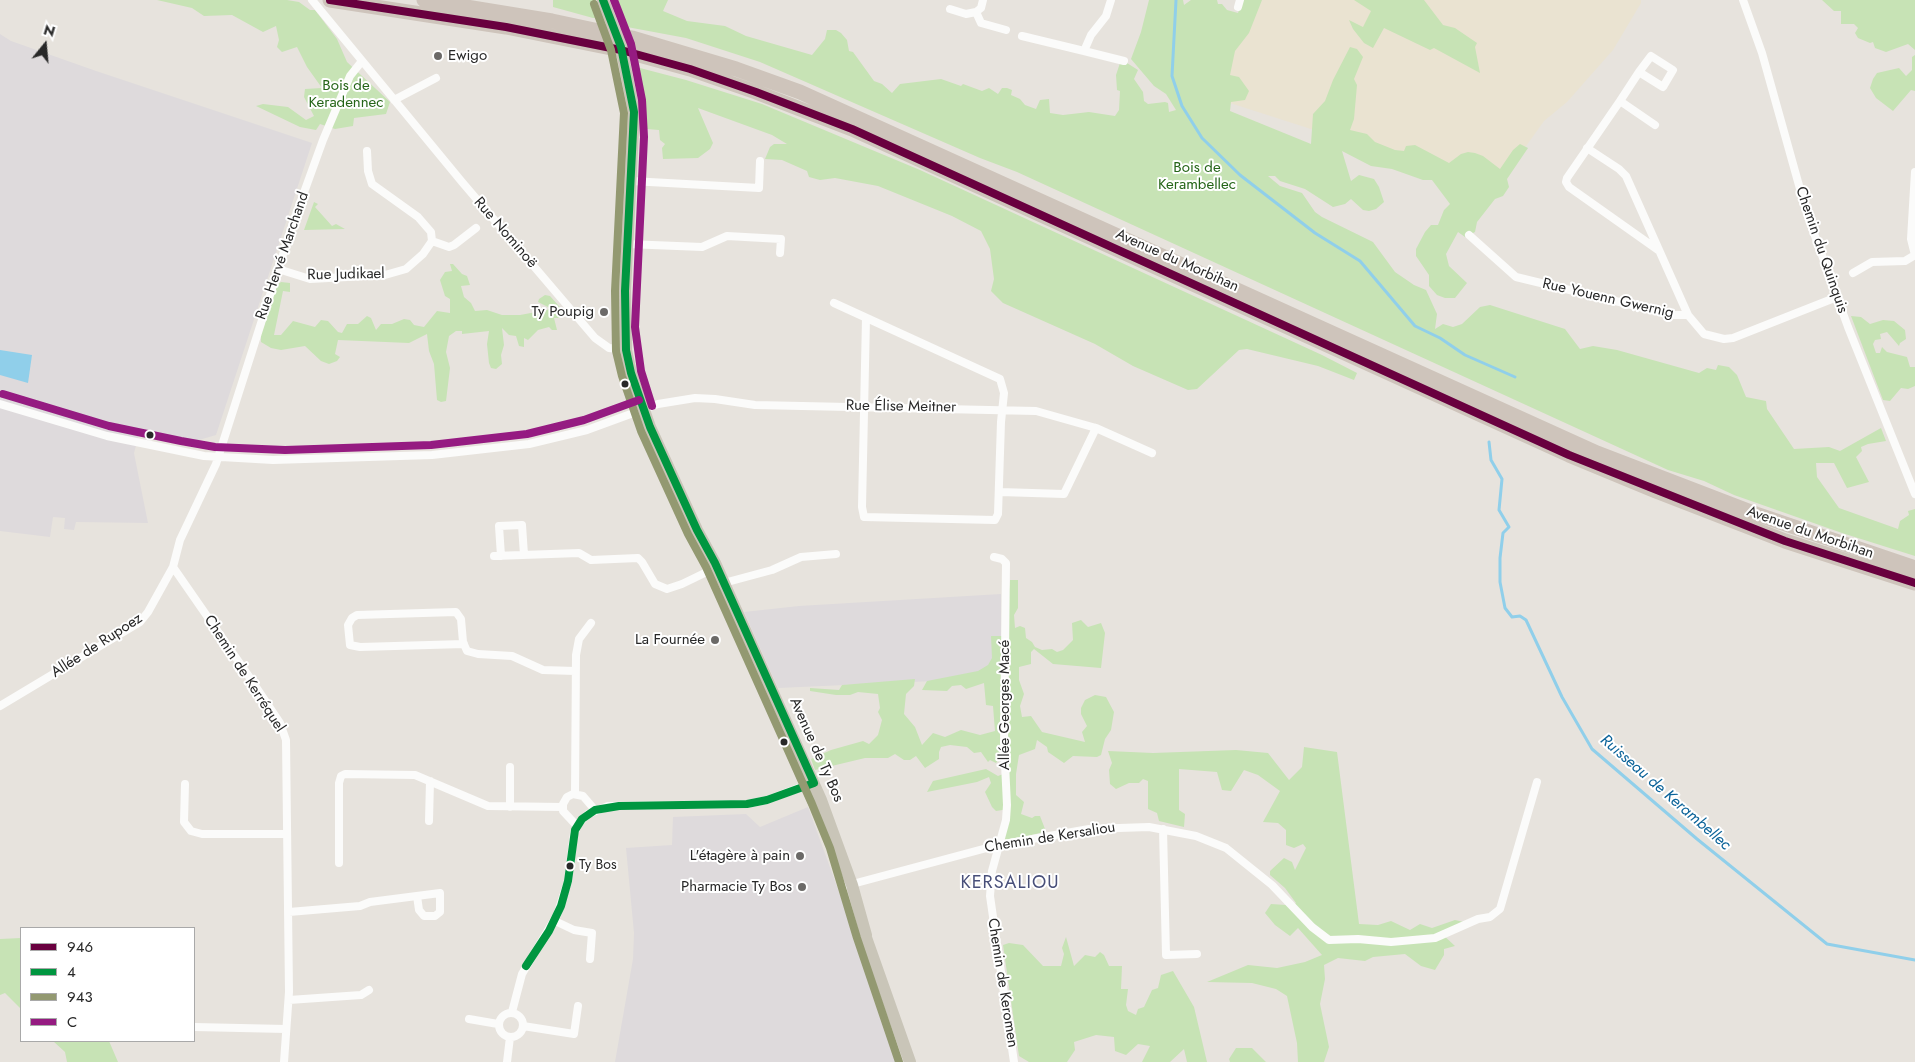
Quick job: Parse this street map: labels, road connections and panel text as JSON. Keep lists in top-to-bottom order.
{
  "streets": {
    "highway": ["Avenue du Morbihan"],
    "main road": ["Avenue de Ty Bos"],
    "street": [
      "Rue Nominoë",
      "Chemin du Quinquis",
      "Rue Hervé Marchand",
      "Rue Judikael",
      "Rue Youenn Gwernig",
      "Rue Élise Meitner",
      "Allée de Rupoez",
      "Chemin de Kerréquel",
      "Allée Georges Macé",
      "Chemin de Kersaliou",
      "Chemin de Keromen"
    ]
  },
  "crossings": [
    ["Rue Nominoë", "Rue Hervé Marchand"],
    ["Rue Nominoë", "Avenue de Ty Bos"],
    ["Chemin du Quinquis", "Rue Youenn Gwernig"],
    ["Rue Hervé Marchand", "Rue Judikael"],
    ["Rue Hervé Marchand", "Rue Élise Meitner"],
    ["Rue Élise Meitner", "Avenue de Ty Bos"],
    ["Allée de Rupoez", "Chemin de Kerréquel"],
    ["Allée Georges Macé", "Chemin de Kersaliou"],
    ["Allée Georges Macé", "Chemin de Keromen"],
    ["Avenue de Ty Bos", "Chemin de Kersaliou"],
    ["Chemin de Kersaliou", "Chemin de Keromen"]
  ],
  "districts": ["KERSALIOU"],
  "water": ["Ruisseau de Kerambellec"],
  "parks": ["Bois de Keradennec", "Bois de Kerambellec"],
  "places": [
    "Ewigo",
    "Ty Poupig",
    "La Fournée",
    "L'étagère à pain",
    "Ty Bos",
    "Pharmacie Ty Bos"
  ],
  "lines": [
    "transit line 946",
    "transit line 4",
    "transit line C",
    "transit line 943"
  ],
  "legend": [
    "946",
    "4",
    "943",
    "C"
  ],
  "north": "top"
}
